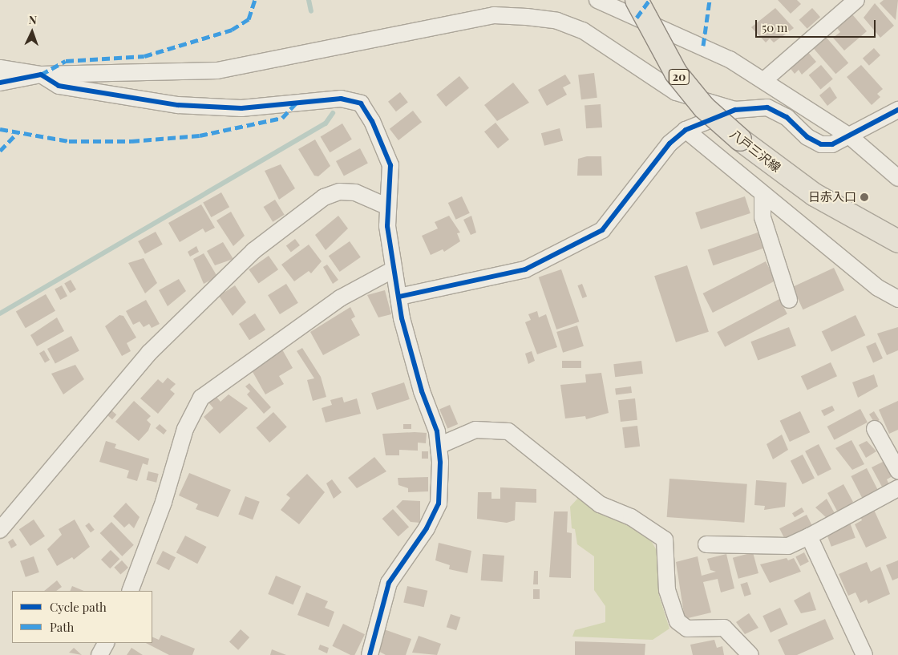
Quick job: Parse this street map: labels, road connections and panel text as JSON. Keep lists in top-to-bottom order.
{
  "streets": {
    "main road": ["20", "八戸三沢線"]
  },
  "places": ["日赤入口"],
  "legend": ["Cycle path", "Path"],
  "scale_bar": "50 m",
  "north": "top"
}
